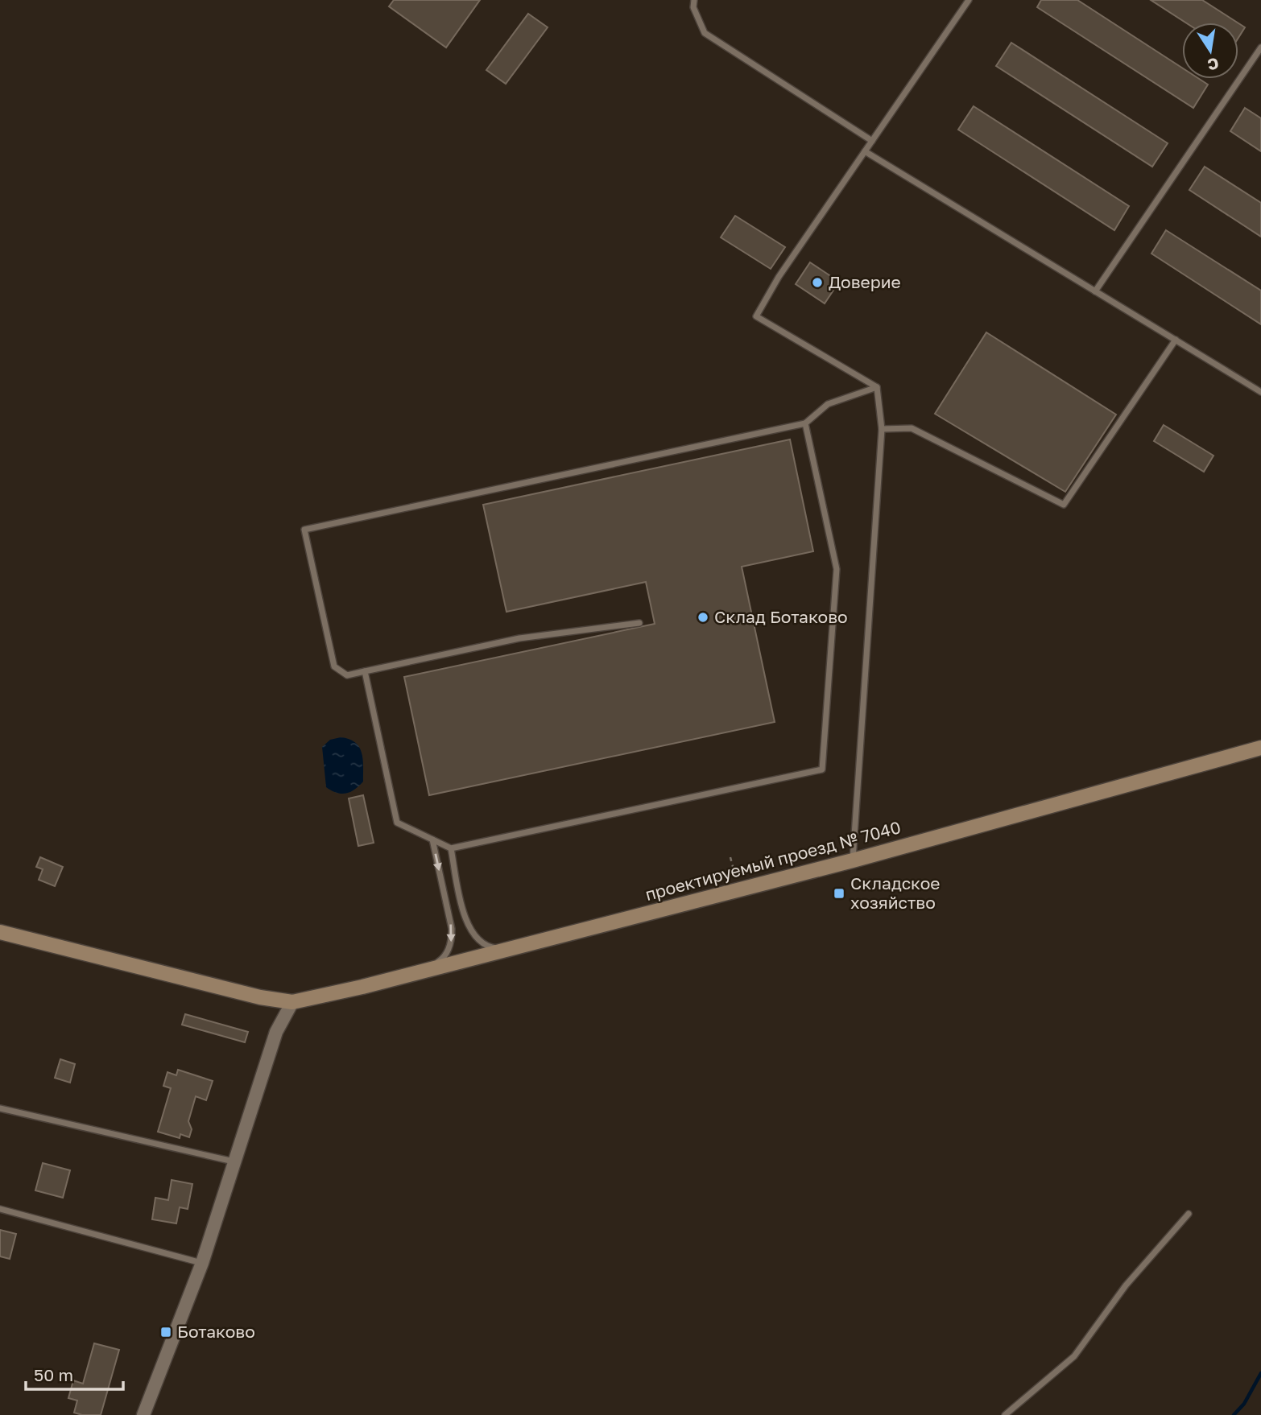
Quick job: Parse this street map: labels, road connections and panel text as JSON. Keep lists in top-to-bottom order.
{
  "streets": {
    "main road": ["проектируемый проезд № 7040"]
  },
  "places": {
    "other": ["Доверие", "Склад Ботаково"],
    "transit": ["Складское хозяйство", "Ботаково"]
  },
  "scale_bar": "50 m",
  "north": "bottom"
}
